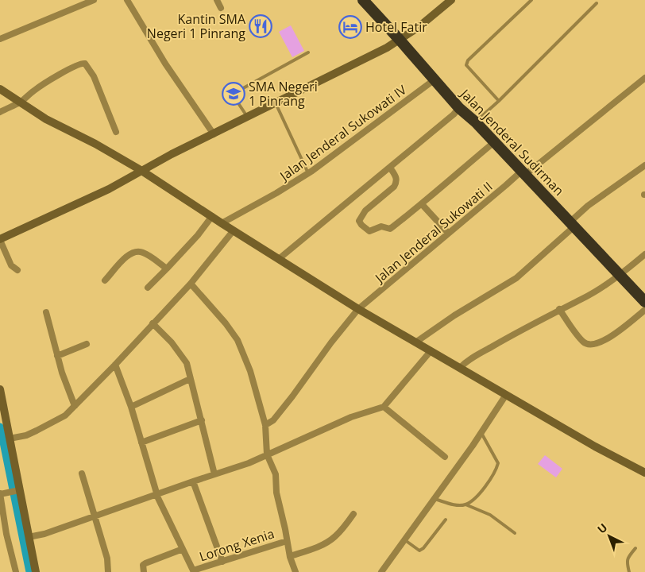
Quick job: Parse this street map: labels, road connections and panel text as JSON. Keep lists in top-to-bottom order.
{
  "streets": {
    "highway": ["Jalan Jenderal Sudirman"],
    "street": ["Jalan Jenderal Sukowati IV", "Jalan Jenderal Sukowati II", "Lorong Xenia"]
  },
  "crossings": [
    ["Jalan Jenderal Sukowati IV", "Jalan Jenderal Sudirman"],
    ["Jalan Jenderal Sudirman", "Jalan Jenderal Sukowati II"]
  ],
  "places": {
    "restaurant": ["Kantin SMA Negeri 1 Pinrang"],
    "hotel": ["Hotel Fatir"],
    "school or university": ["SMA Negeri 1 Pinrang"]
  },
  "north": "top left"
}
